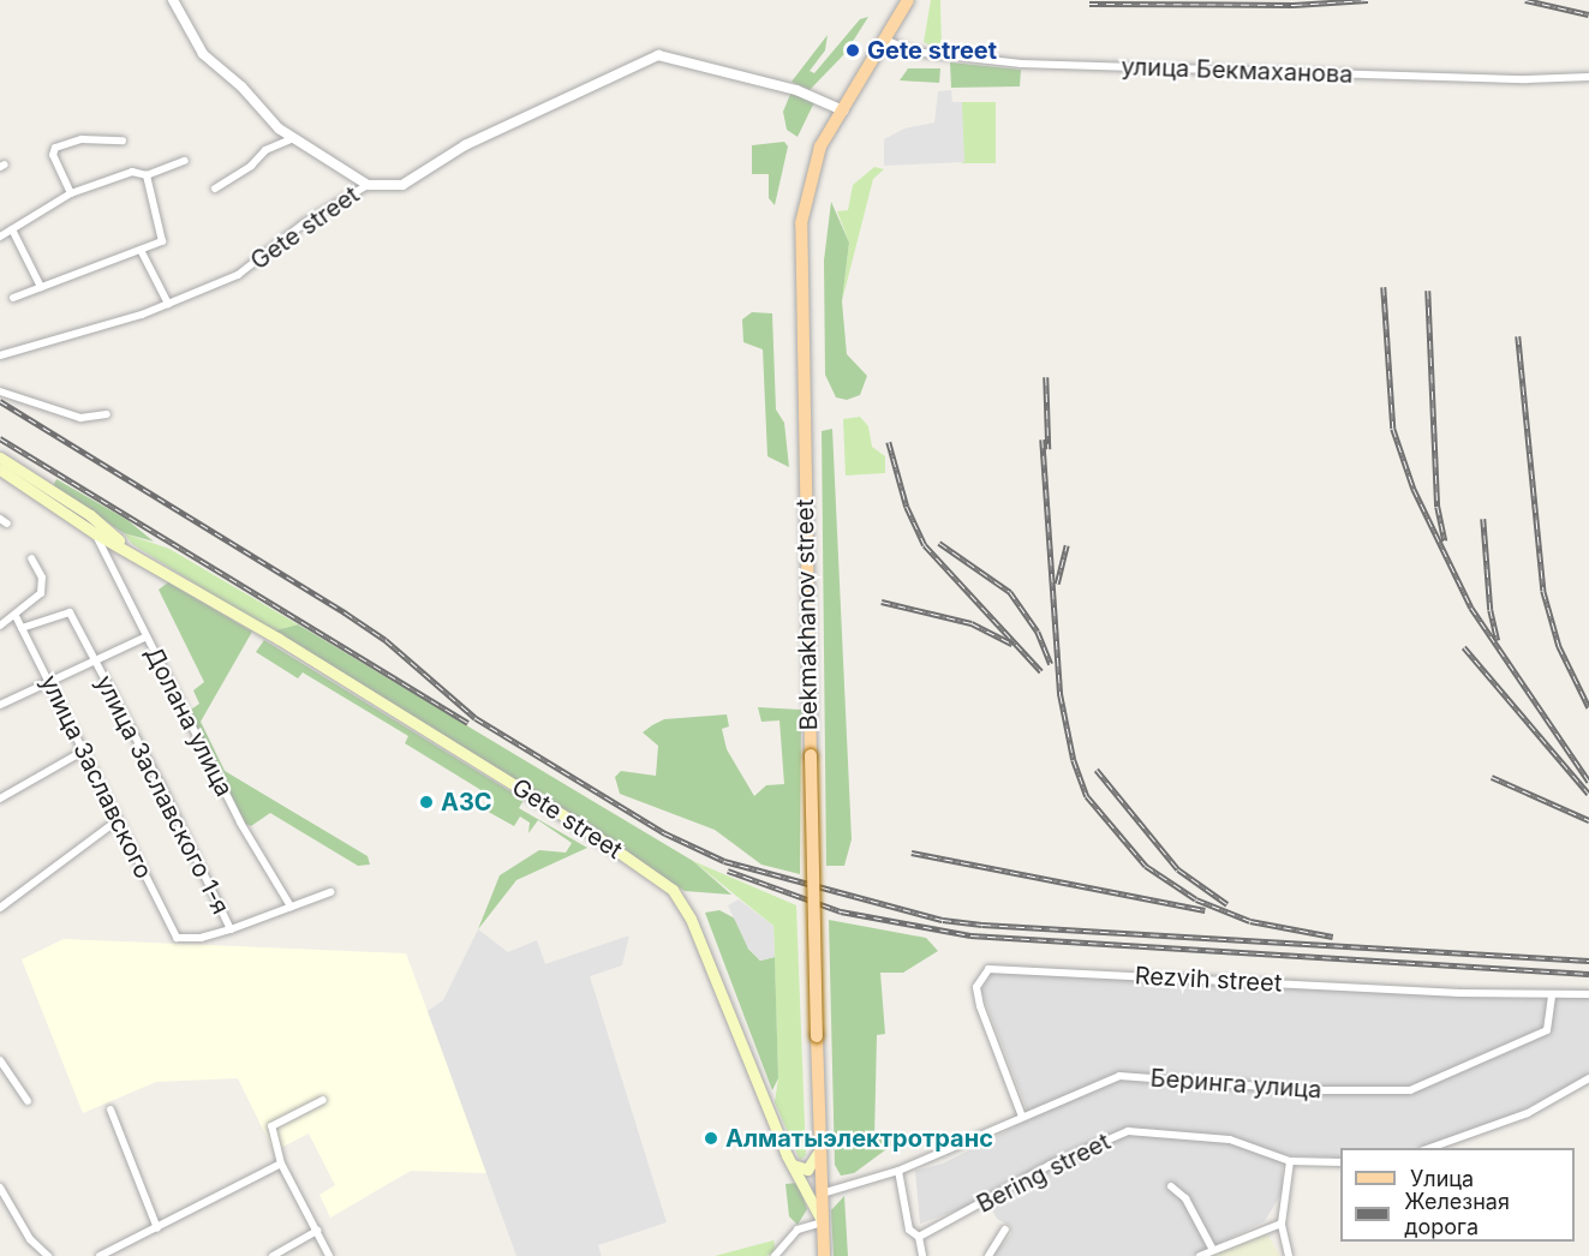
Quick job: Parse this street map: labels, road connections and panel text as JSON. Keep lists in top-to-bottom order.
{
  "streets": {
    "main road": ["Gete street", "Bekmakhanov street"],
    "street": [
      "улица Бекмаханова",
      "Долана улица",
      "улица Заславского",
      "улица Заславского 1-я",
      "Rezvih street",
      "Беринга улица",
      "Bering street"
    ]
  },
  "crossings": [
    ["улица Бекмаханова", "Bekmakhanov street"],
    ["Gete street", "Bekmakhanov street"],
    ["Bekmakhanov street", "Беринга улица"],
    ["улица Заславского", "улица Заславского 1-я"],
    ["Rezvih street", "Беринга улица"]
  ],
  "places": ["Gete street", "АЗС", "Алматыэлектротранс"],
  "legend": ["Улица", "Железная дорога"]
}
